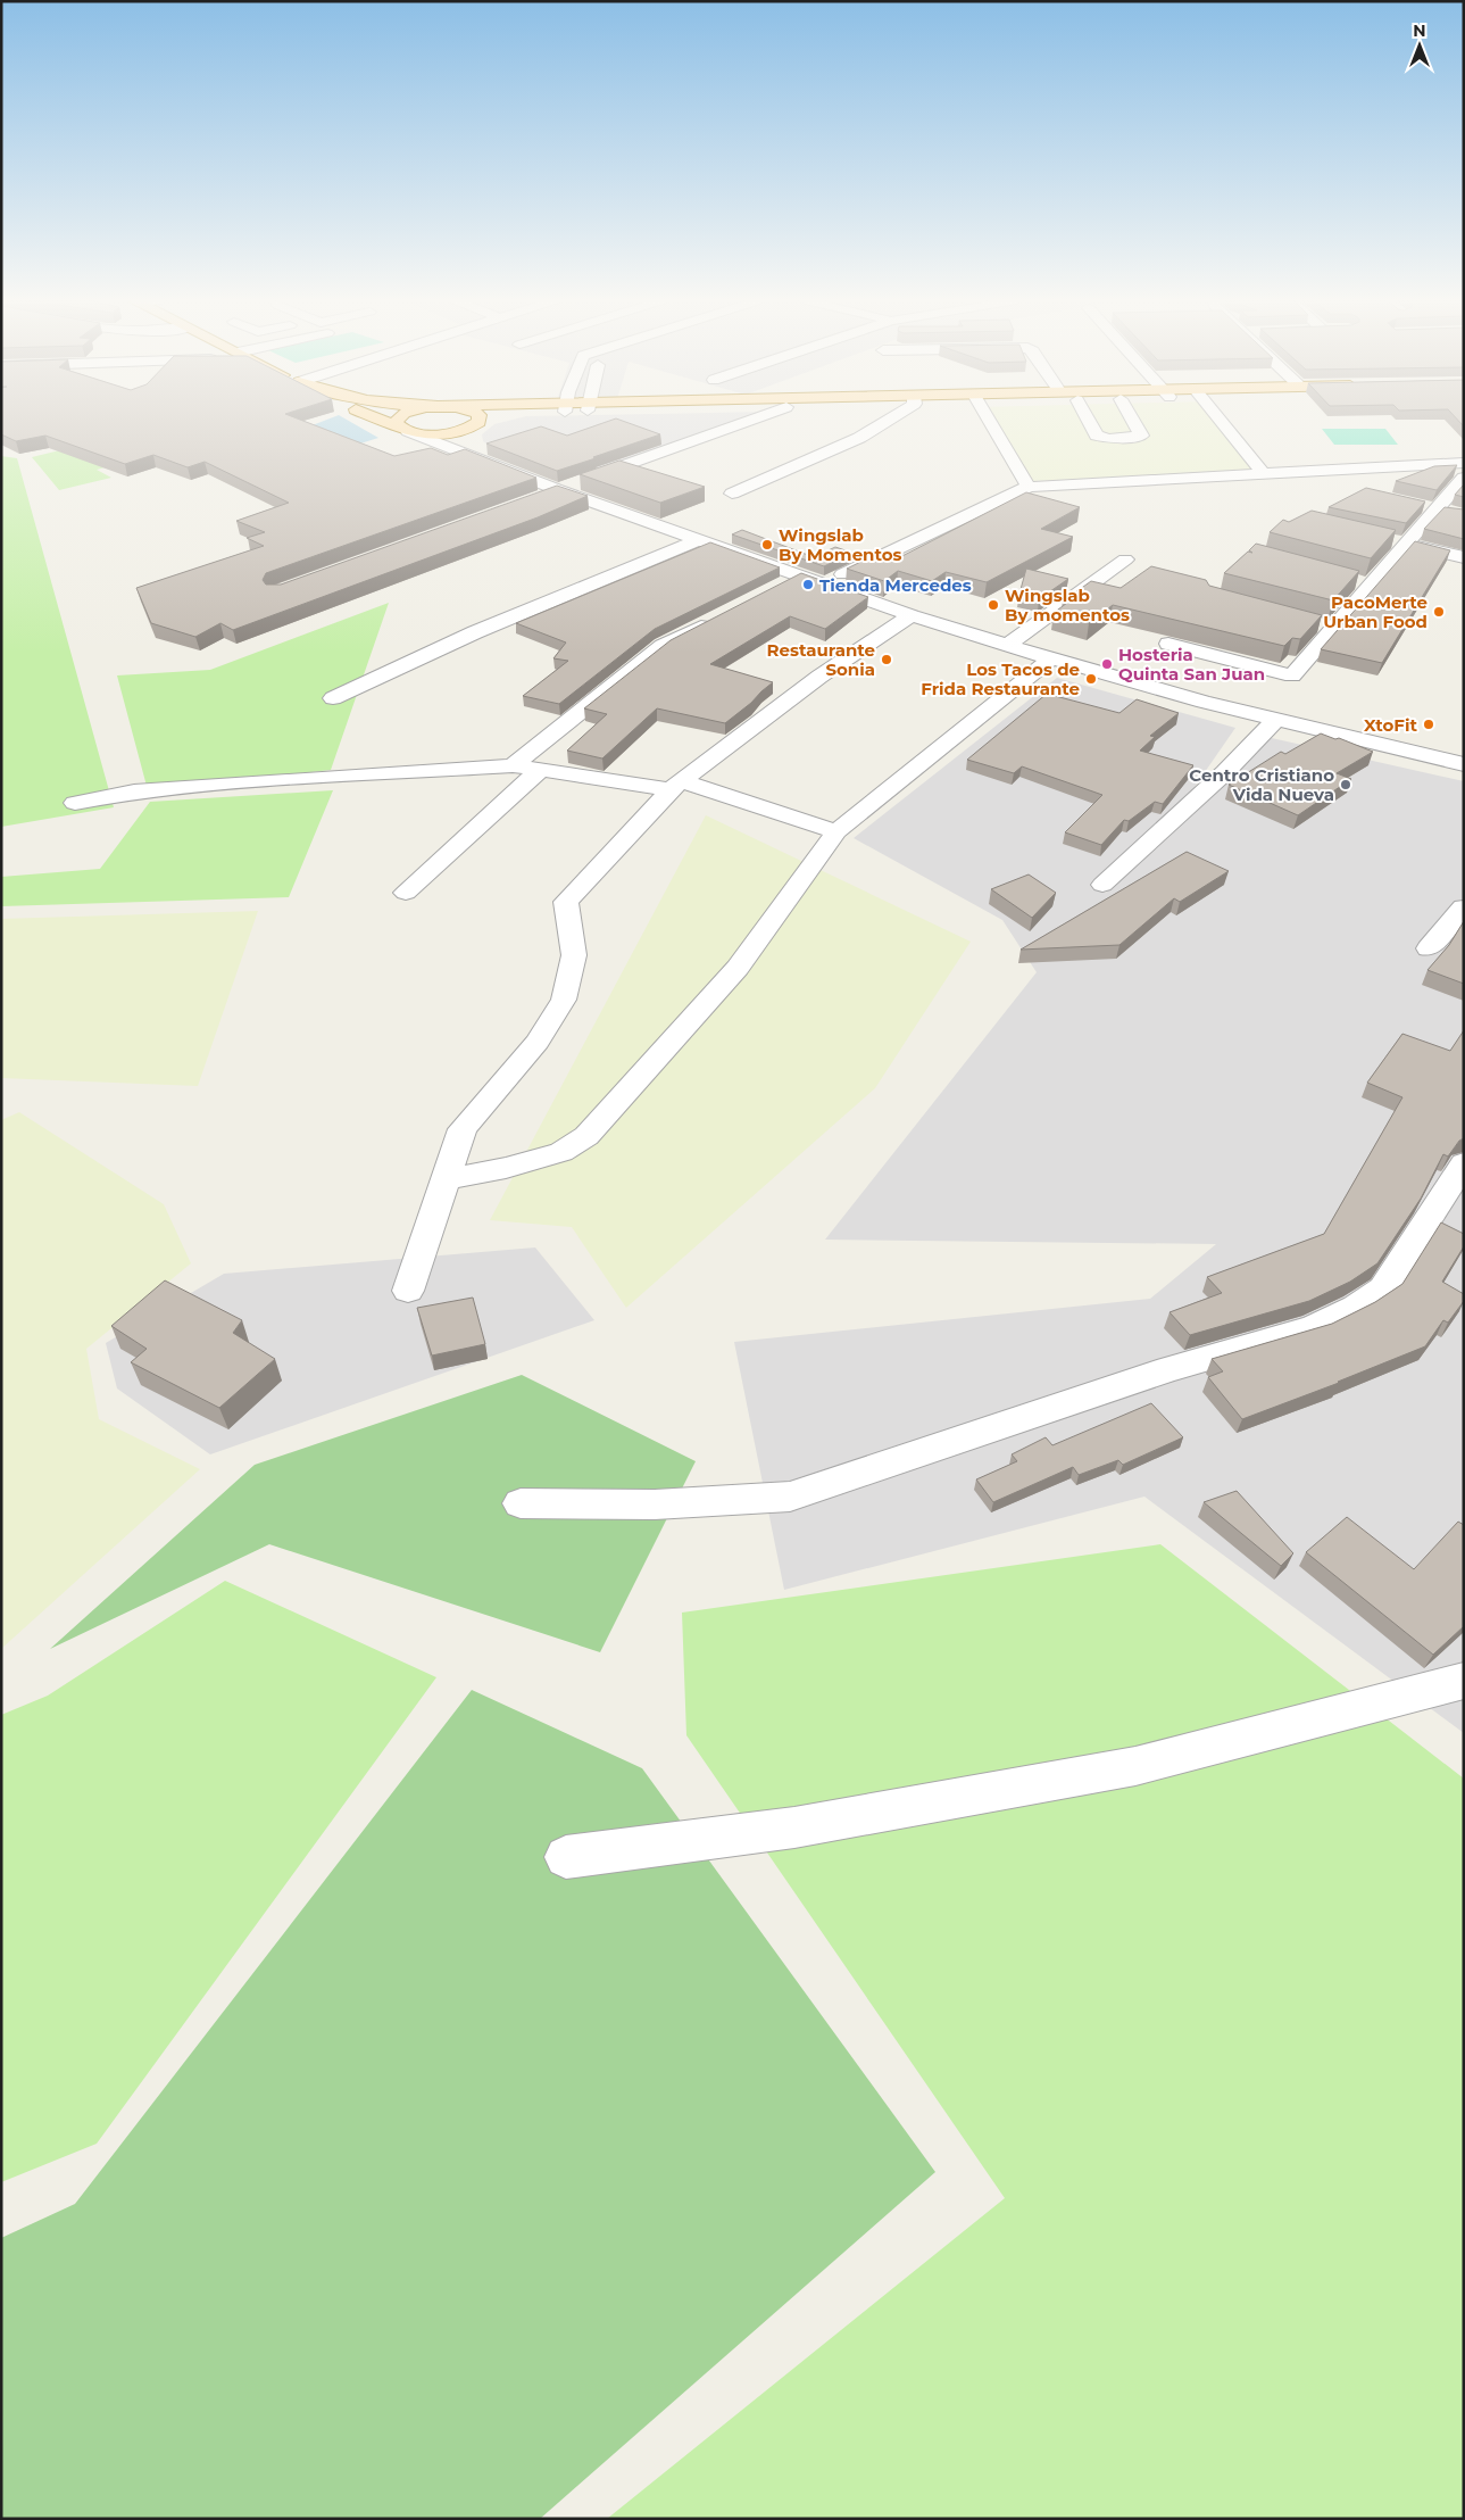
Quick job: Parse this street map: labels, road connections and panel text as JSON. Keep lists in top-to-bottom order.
{
  "places": [
    "Wingslab By Momentos",
    "Tienda Mercedes",
    "Wingslab By momentos",
    "PacoMerte Urban Food",
    "Restaurante Sonia",
    "Hosteria Quinta San Juan",
    "Los Tacos de Frida Restaurante",
    "XtoFit",
    "Centro Cristiano Vida Nueva"
  ],
  "north": "top"
}
